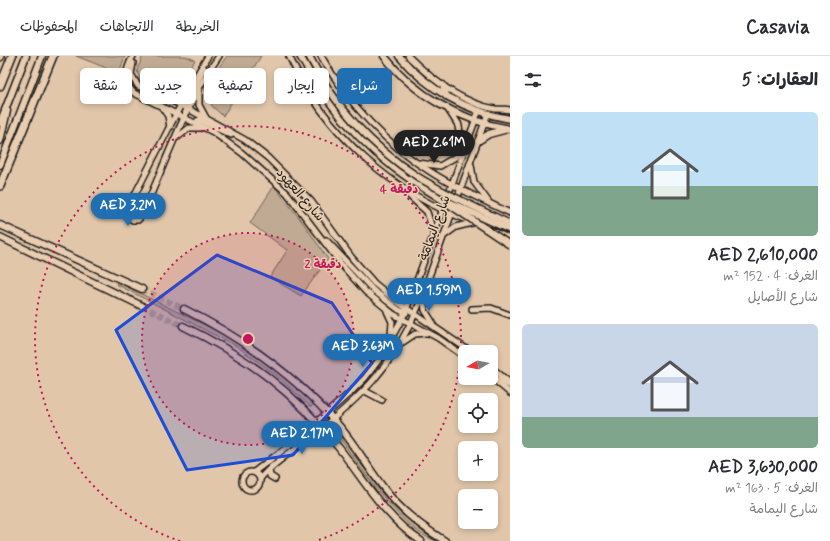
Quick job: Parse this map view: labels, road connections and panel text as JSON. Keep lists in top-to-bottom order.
{
  "streets": {
    "street": ["شارع العهود", "شارع اليمامة"]
  },
  "crossings": [
    ["شارع العهود", "شارع اليمامة"]
  ],
  "north": "left",
  "page": {
    "header": "Casavia",
    "nav": ["الخريطة", "الاتجاهات", "المحفوظات"],
    "heading": "العقارات: 5",
    "chip": [
      "شراء",
      "إيجار",
      "تصفية",
      "جديد",
      "شقة"
    ],
    "list": [
      {
        "name": "AED 2,610,000",
        "note": "الغرف: 4 · 152 m² · شارع الأصايل"
      },
      {
        "name": "AED 3,630,000",
        "note": "الغرف: 5 · 163 m² · شارع اليمامة"
      }
    ],
    "price": [
      "AED 2.61M",
      "AED 3.2M",
      "AED 1.59M",
      "AED 3.63M",
      "AED 2.17M"
    ],
    "map_buttons": ["+", "−"]
  },
  "rings": ["4 دقيقة", "2 دقيقة"]
}
